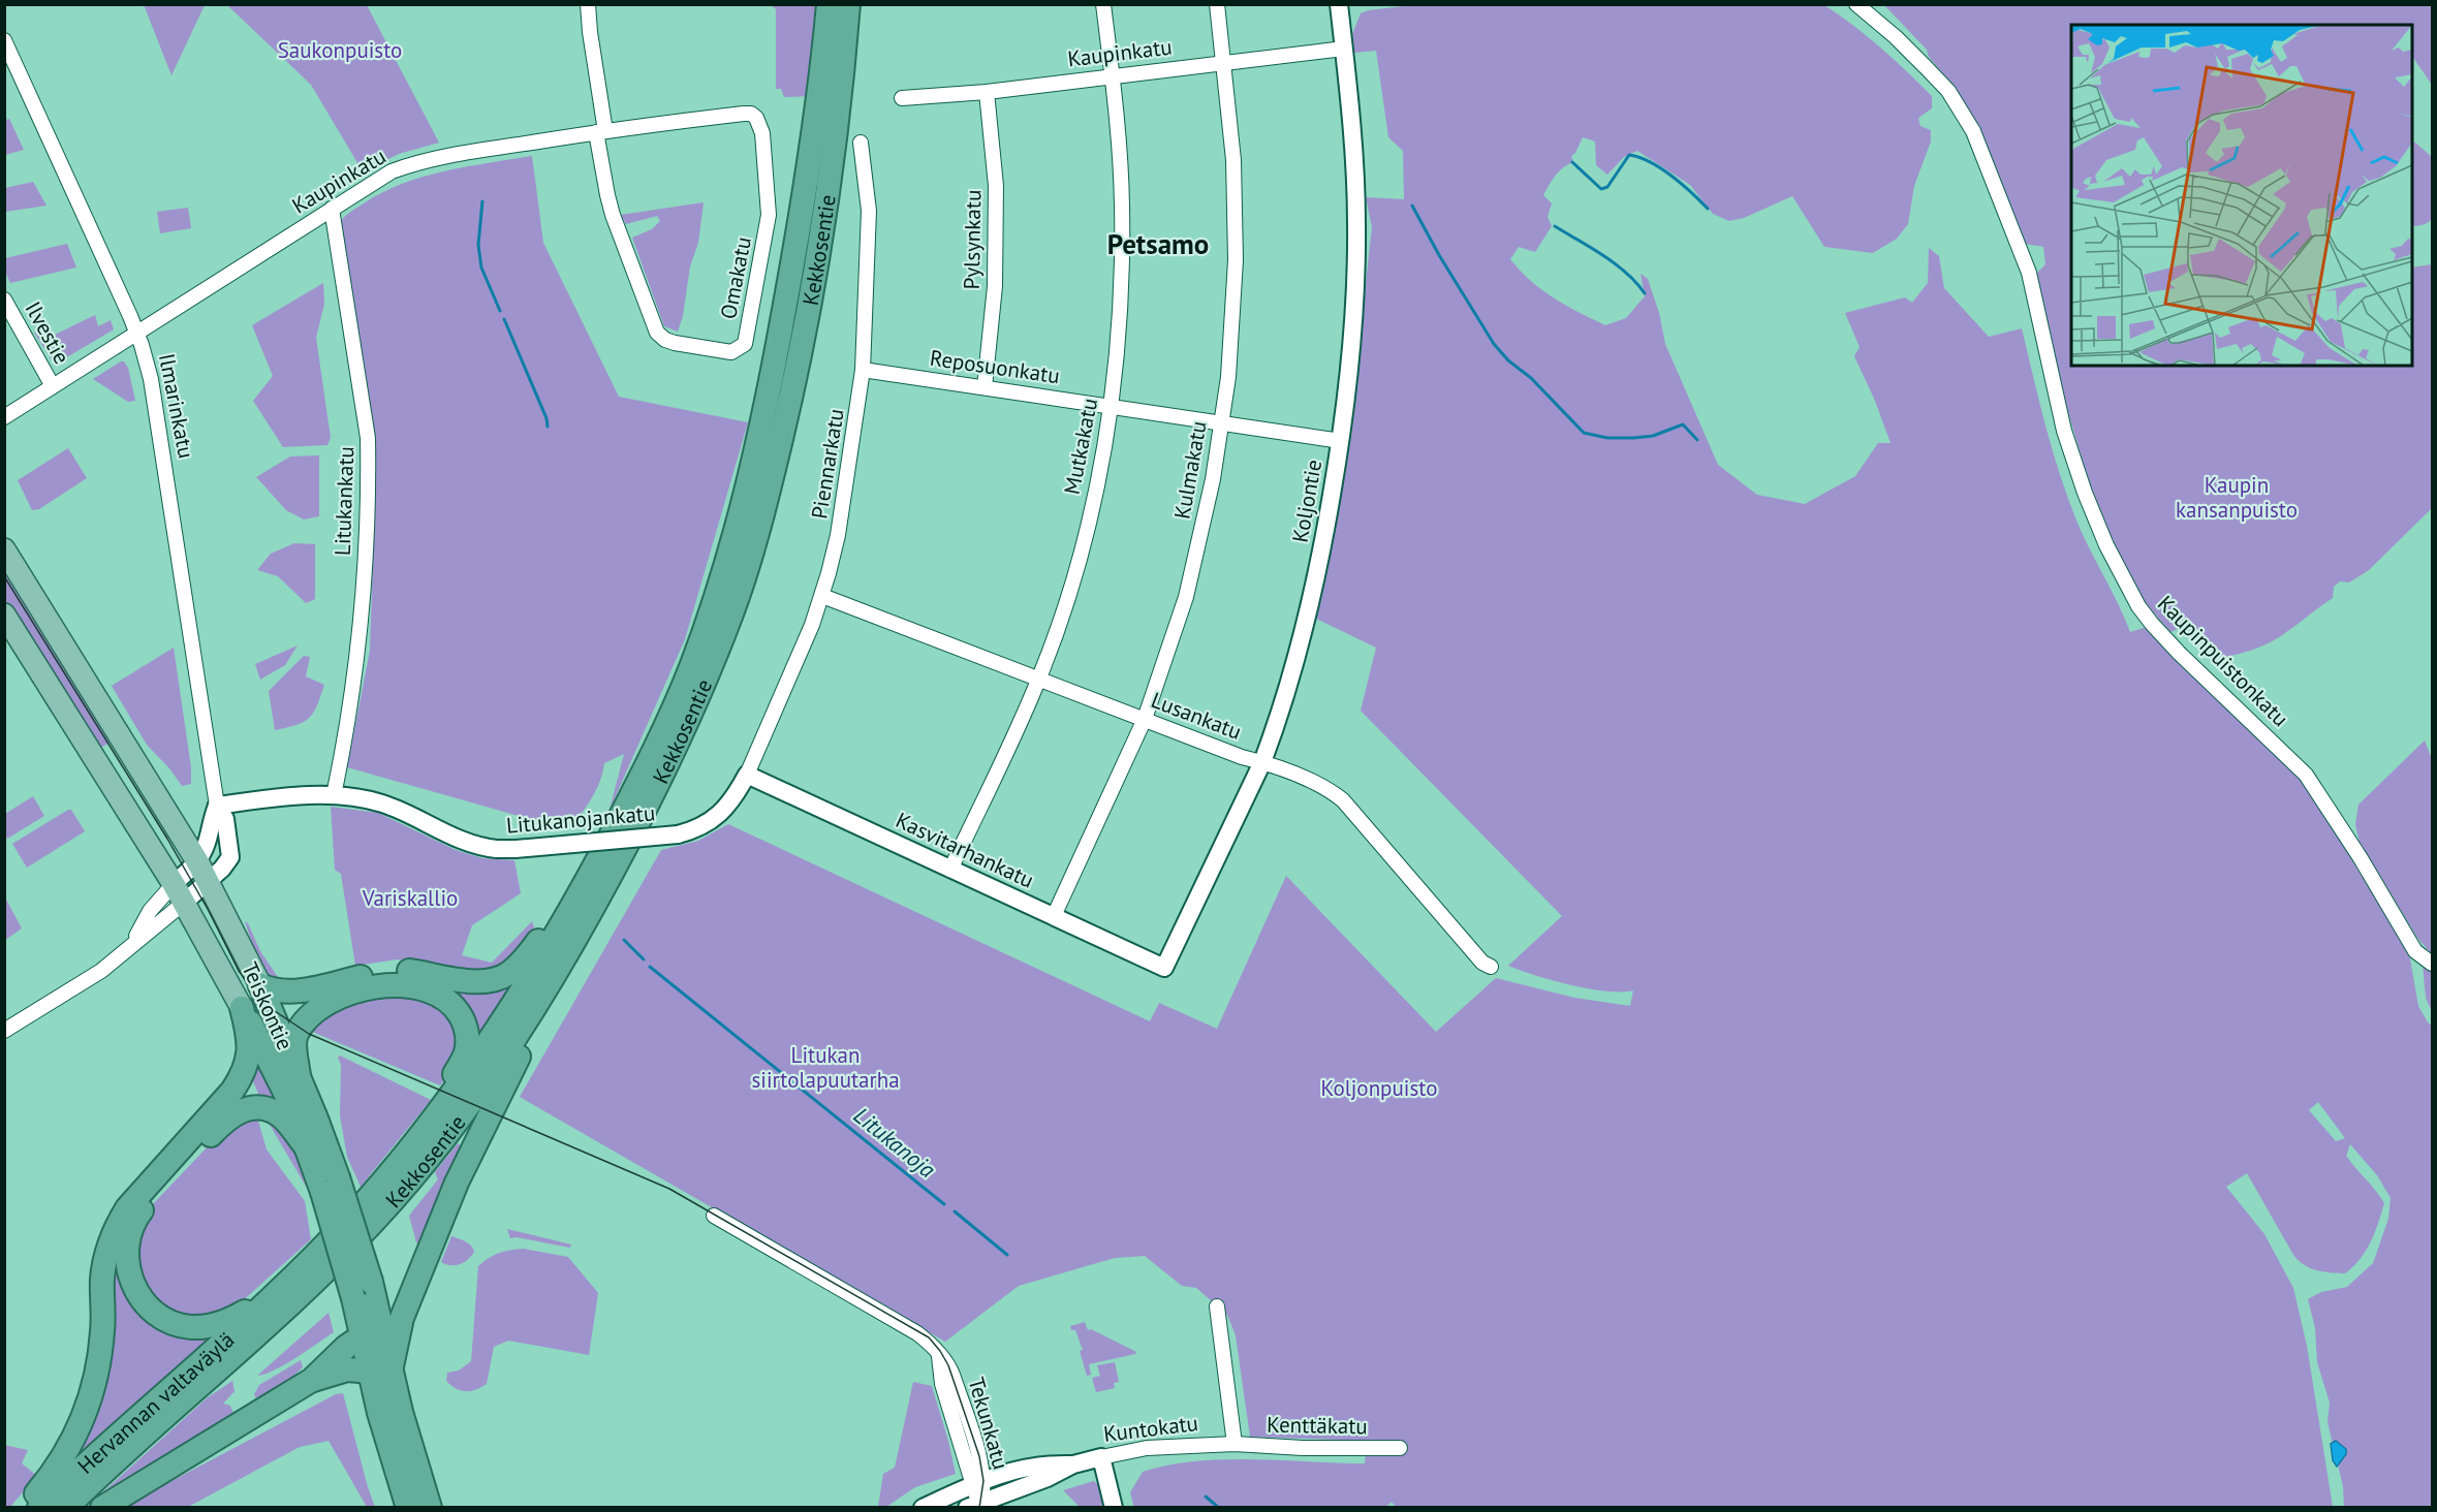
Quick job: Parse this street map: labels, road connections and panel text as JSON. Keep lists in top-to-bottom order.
{
  "streets": {
    "highway": ["Kekkosentie", "Teiskontie", "Hervannan valtaväylä"],
    "street": [
      "Kaupinkatu",
      "Pylsynkatu",
      "Omakatu",
      "Ilvestie",
      "Reposuonkatu",
      "Ilmarinkatu",
      "Mutkakatu",
      "Piennarkatu",
      "Kulmakatu",
      "Litukankatu",
      "Koljontie",
      "Kaupinpuistonkatu",
      "Lusankatu",
      "Litukanojankatu",
      "Kasvitarhankatu",
      "Tekunkatu",
      "Kenttäkatu",
      "Kuntokatu"
    ]
  },
  "crossings": [
    ["Kaupinkatu", "Pylsynkatu"],
    ["Kaupinkatu", "Omakatu"],
    ["Kaupinkatu", "Ilvestie"],
    ["Kaupinkatu", "Ilmarinkatu"],
    ["Kaupinkatu", "Mutkakatu"],
    ["Kaupinkatu", "Kulmakatu"],
    ["Kaupinkatu", "Litukankatu"],
    ["Kaupinkatu", "Koljontie"],
    ["Pylsynkatu", "Reposuonkatu"],
    ["Kekkosentie", "Hervannan valtaväylä"],
    ["Reposuonkatu", "Mutkakatu"],
    ["Reposuonkatu", "Piennarkatu"],
    ["Reposuonkatu", "Kulmakatu"],
    ["Reposuonkatu", "Koljontie"],
    ["Ilmarinkatu", "Litukanojankatu"],
    ["Ilmarinkatu", "Teiskontie"],
    ["Mutkakatu", "Lusankatu"],
    ["Mutkakatu", "Kasvitarhankatu"],
    ["Piennarkatu", "Lusankatu"],
    ["Piennarkatu", "Litukanojankatu"],
    ["Piennarkatu", "Kasvitarhankatu"],
    ["Kulmakatu", "Lusankatu"],
    ["Kulmakatu", "Kasvitarhankatu"],
    ["Litukankatu", "Litukanojankatu"],
    ["Koljontie", "Lusankatu"],
    ["Koljontie", "Kasvitarhankatu"],
    ["Litukanojankatu", "Kasvitarhankatu"],
    ["Tekunkatu", "Kuntokatu"],
    ["Kenttäkatu", "Kuntokatu"]
  ],
  "districts": ["Petsamo"],
  "water": ["Litukanoja"],
  "parks": [
    "Saukonpuisto",
    "Kaupin kansanpuisto",
    "Variskallio",
    "Litukan siirtolapuutarha",
    "Koljonpuisto"
  ]
}
